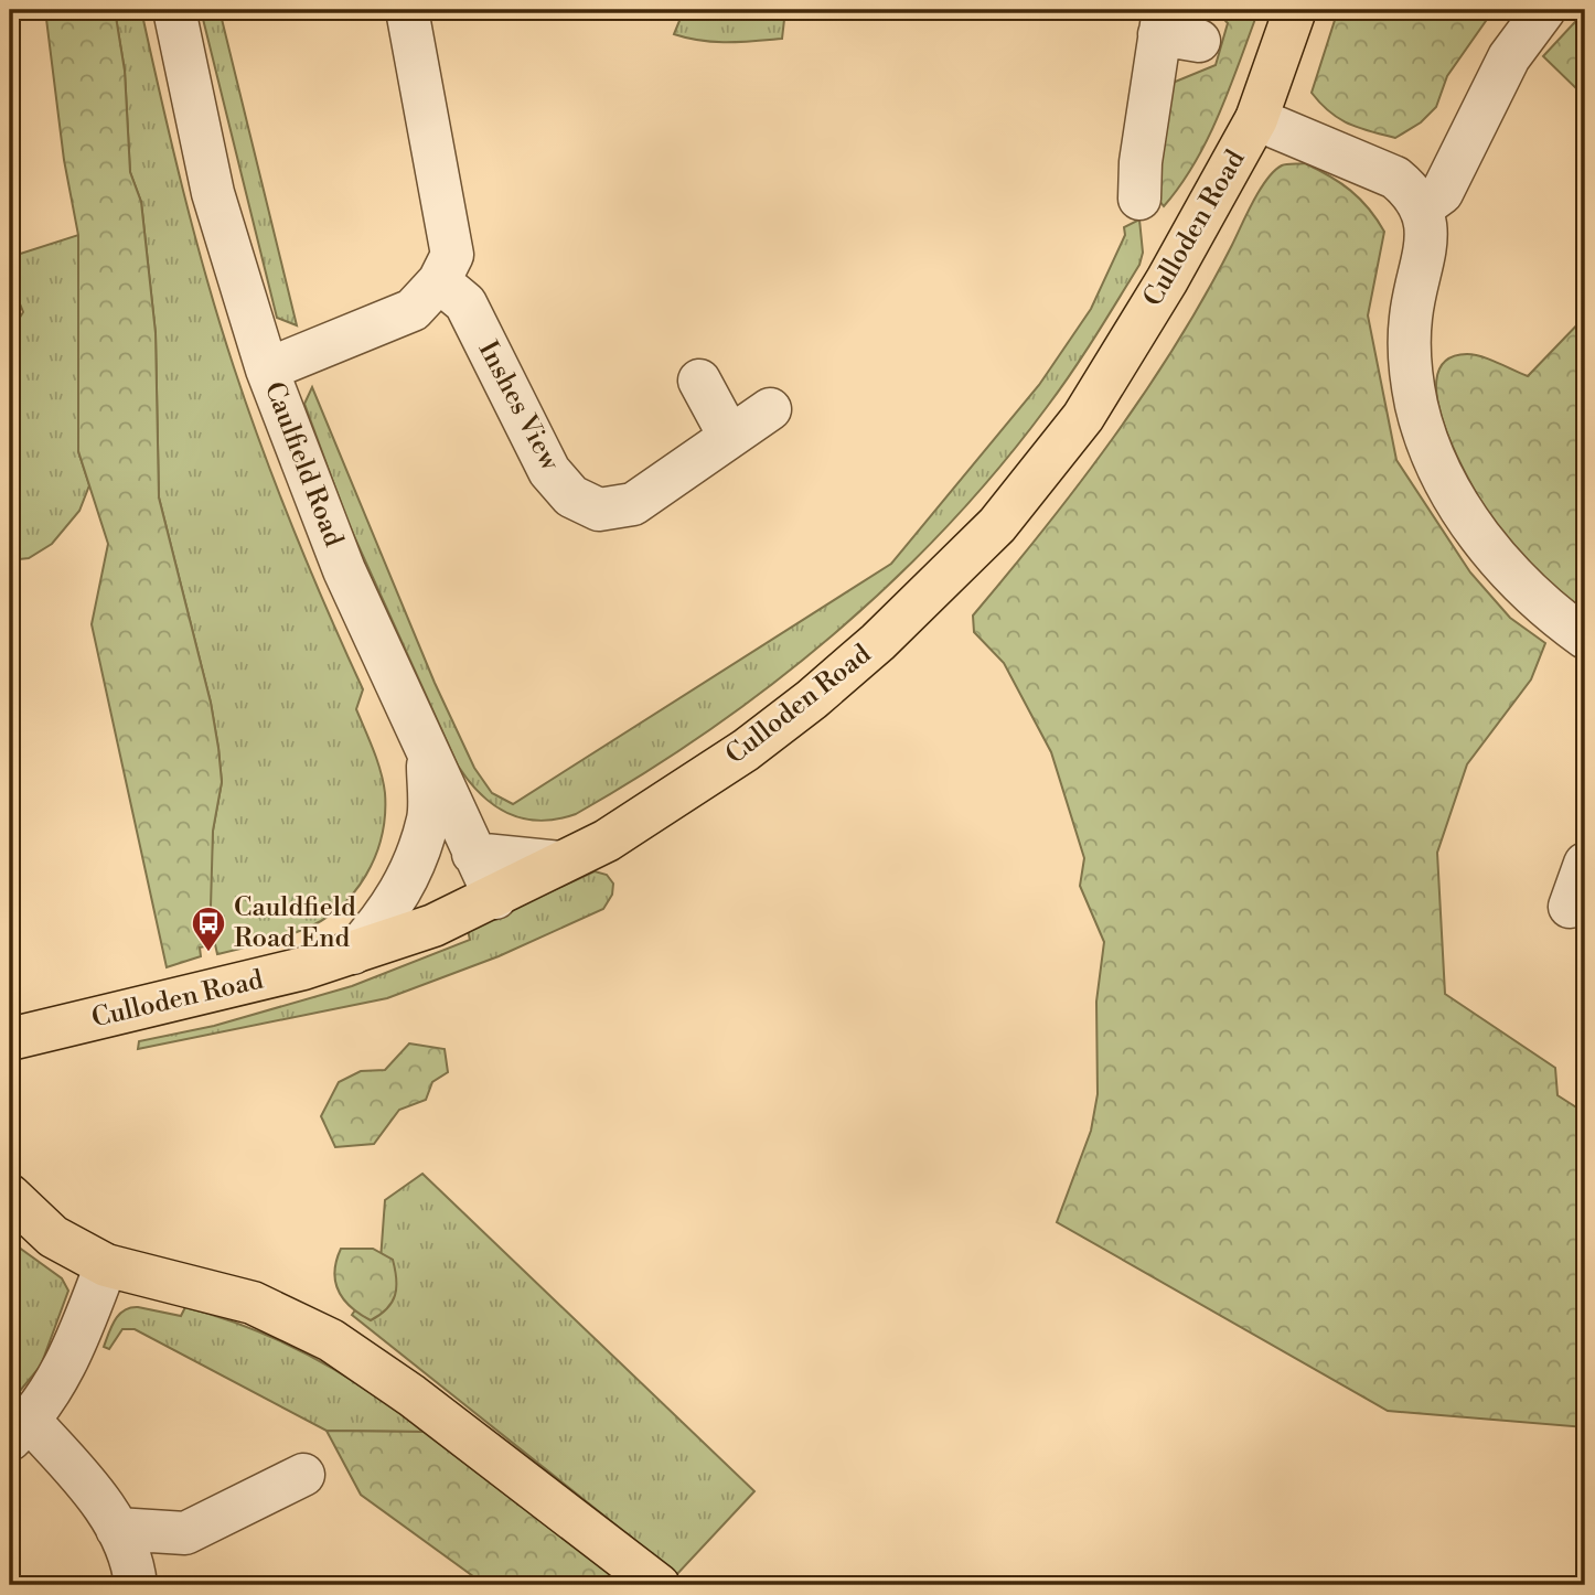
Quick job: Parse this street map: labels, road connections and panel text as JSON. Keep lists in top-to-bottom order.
{
  "streets": {
    "main road": ["Culloden Road"],
    "street": ["Inshes View", "Caulfield Road"]
  },
  "crossings": [
    ["Culloden Road", "Caulfield Road"]
  ],
  "places": {
    "bus stop": ["Cauldfield Road End"]
  }
}
